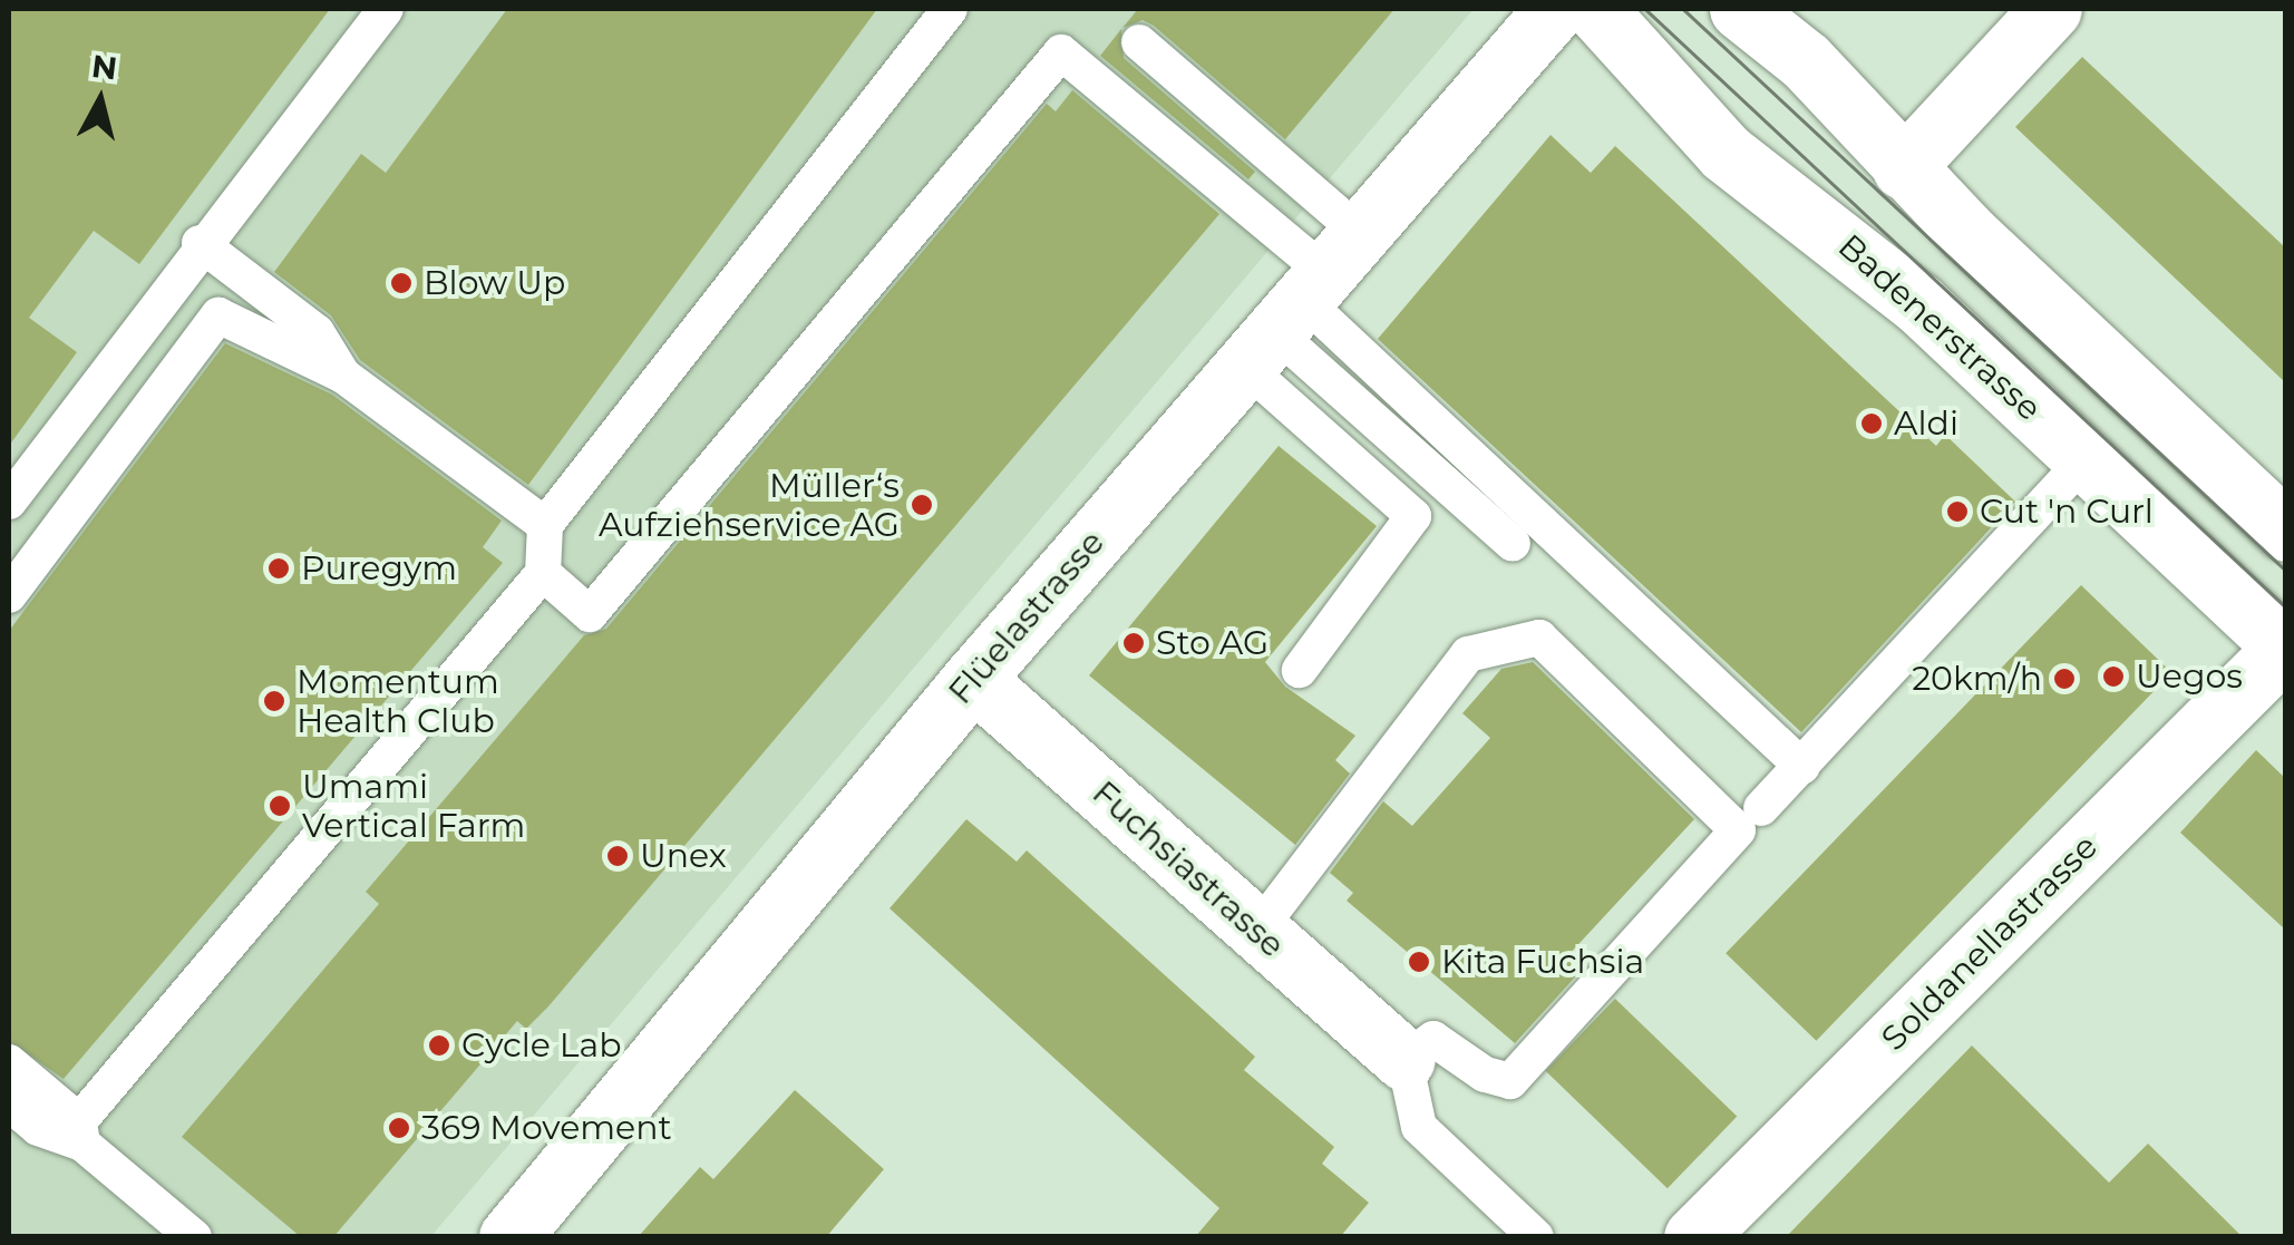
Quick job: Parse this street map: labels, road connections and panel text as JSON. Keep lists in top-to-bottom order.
{
  "streets": {
    "street": [
      "Badenerstrasse",
      "Flüelastrasse",
      "Fuchsiastrasse",
      "Soldanellastrasse"
    ]
  },
  "crossings": [
    ["Badenerstrasse", "Soldanellastrasse"],
    ["Flüelastrasse", "Fuchsiastrasse"]
  ],
  "places": [
    "Blow Up",
    "Aldi",
    "Müller‘s Aufziehservice AG",
    "Cut 'n Curl",
    "Puregym",
    "Sto AG",
    "Uegos",
    "20km/h",
    "Momentum Health Club",
    "Umami Vertical Farm",
    "Unex",
    "Kita Fuchsia",
    "Cycle Lab",
    "369 Movement"
  ],
  "north": "top"
}
